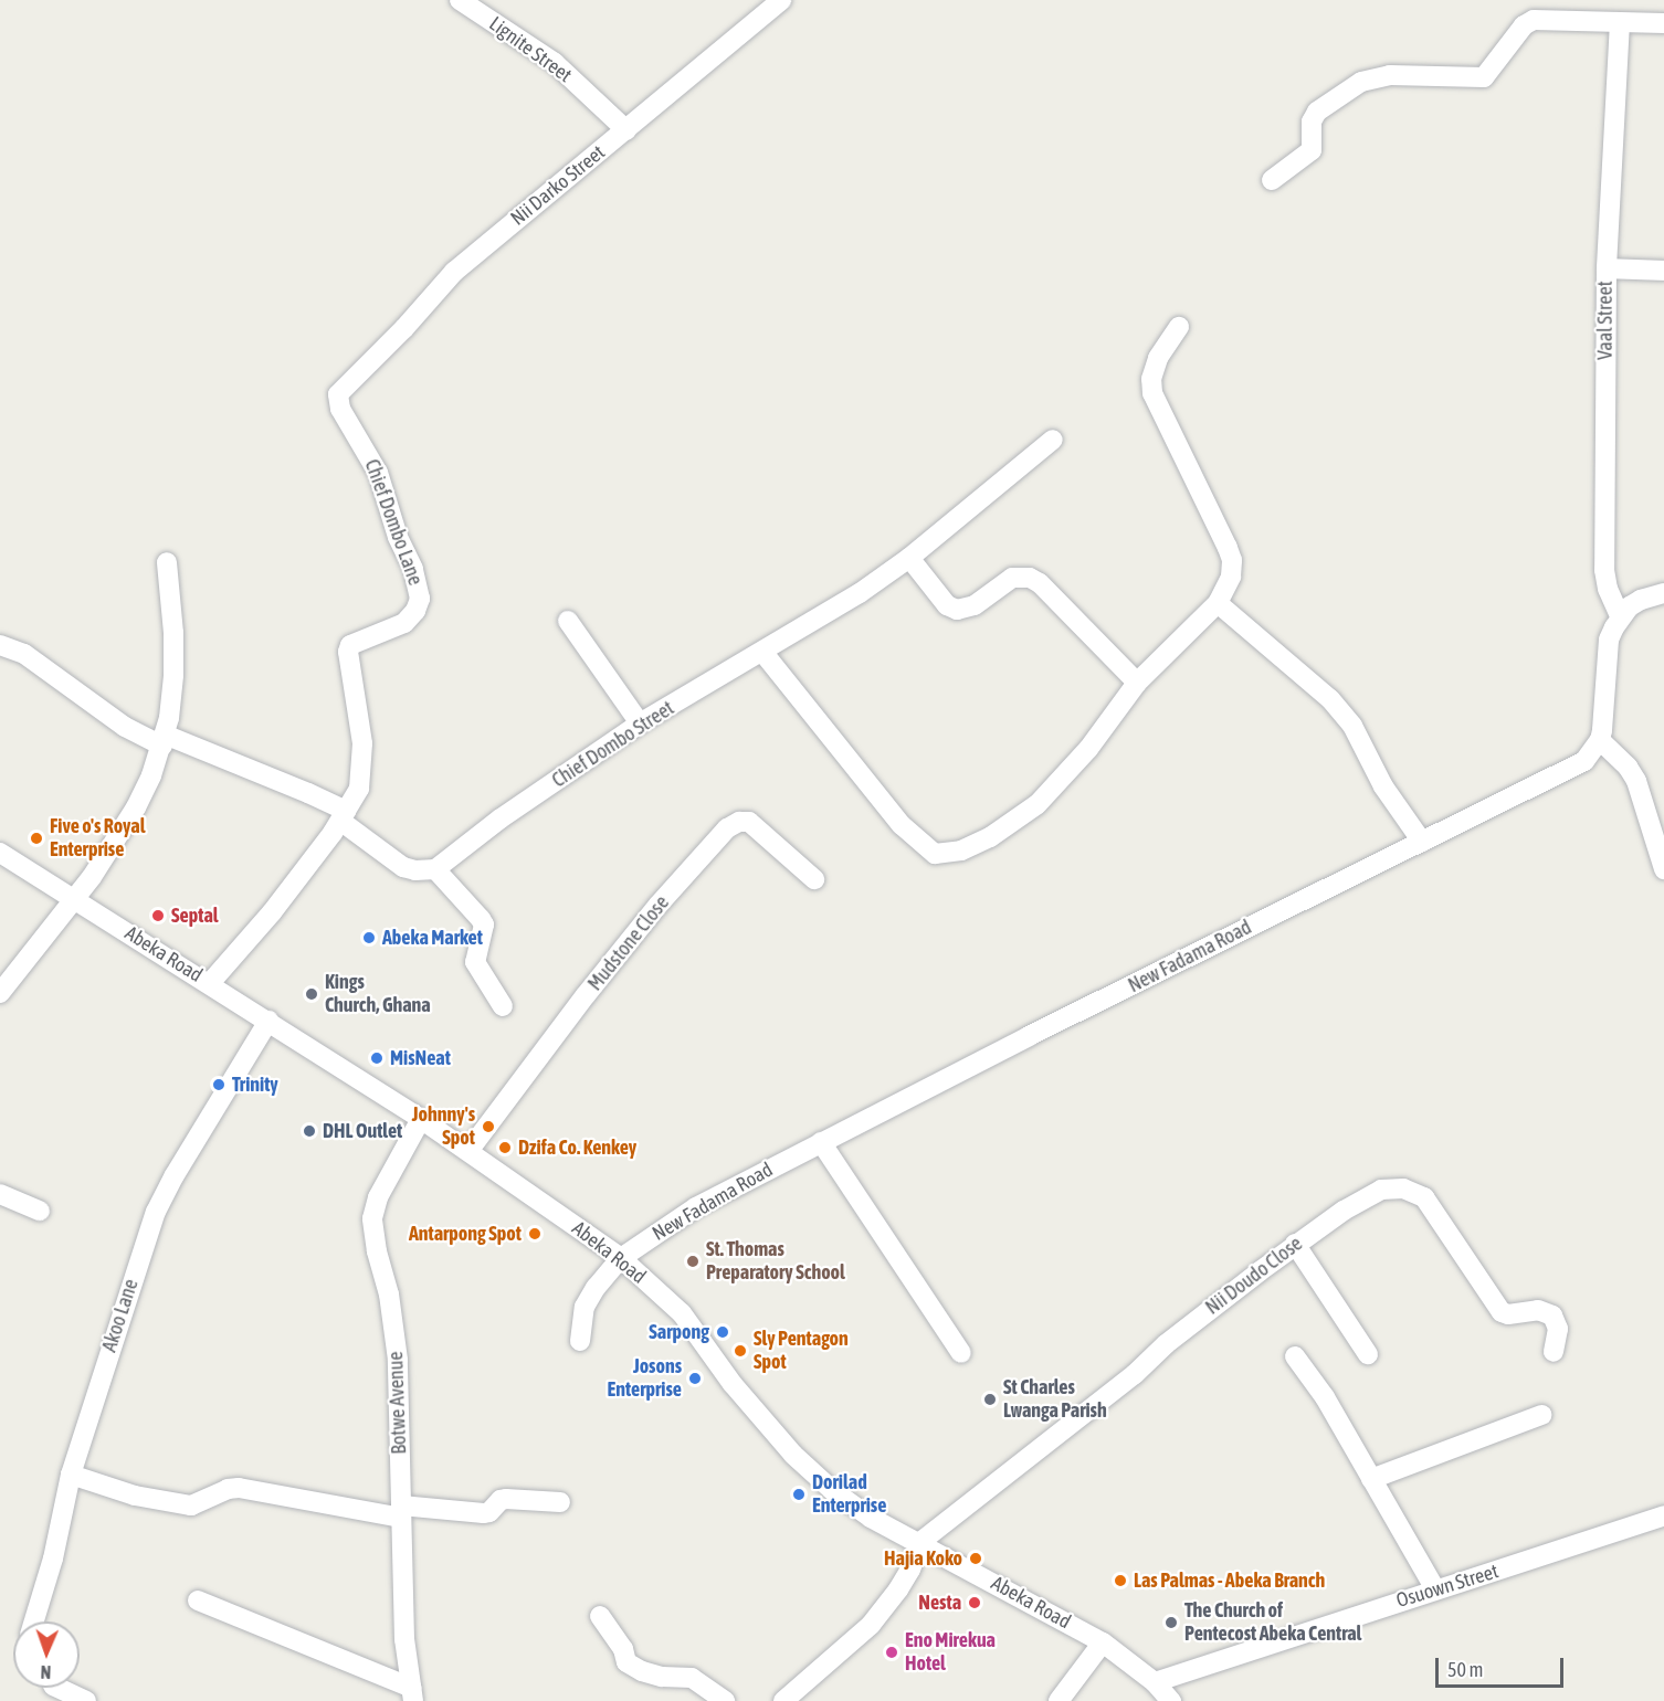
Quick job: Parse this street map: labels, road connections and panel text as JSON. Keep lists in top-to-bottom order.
{
  "streets": {
    "street": [
      "Lignite Street",
      "Nii Darko Street",
      "Vaal Street",
      "Chief Dombo Lane",
      "Chief Dombo Street",
      "Mudstone Close",
      "Abeka Road",
      "New Fadama Road",
      "Nii Doudo Close",
      "Akoo Lane",
      "Botwe Avenue",
      "Osuown Street"
    ]
  },
  "crossings": [
    ["Lignite Street", "Nii Darko Street"],
    ["Nii Darko Street", "Chief Dombo Lane"],
    ["Mudstone Close", "Abeka Road"],
    ["Abeka Road", "New Fadama Road"],
    ["Abeka Road", "Nii Doudo Close"],
    ["Abeka Road", "Akoo Lane"],
    ["Abeka Road", "Botwe Avenue"],
    ["Abeka Road", "Osuown Street"]
  ],
  "places": [
    "Five o's Royal Enterprise",
    "Septal",
    "Abeka Market",
    "Kings Church, Ghana",
    "MisNeat",
    "Trinity",
    "Johnny's Spot",
    "DHL Outlet",
    "Dzifa Co. Kenkey",
    "Antarpong Spot",
    "St. Thomas Preparatory School",
    "Sarpong",
    "Sly Pentagon Spot",
    "Josons Enterprise",
    "St Charles Lwanga Parish",
    "Dorilad Enterprise",
    "Hajia Koko",
    "Las Palmas - Abeka Branch",
    "Nesta",
    "The Church of Pentecost Abeka Central",
    "Eno Mirekua Hotel"
  ],
  "scale_bar": "50 m",
  "north": "bottom"
}
